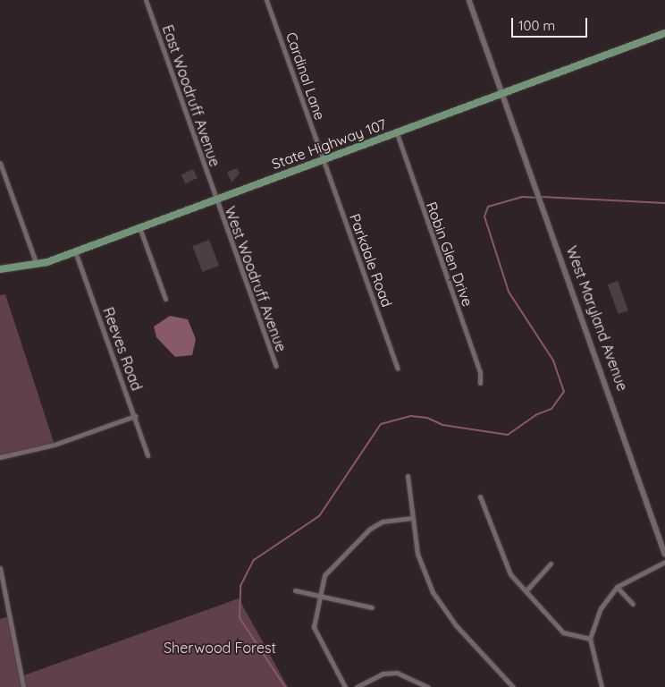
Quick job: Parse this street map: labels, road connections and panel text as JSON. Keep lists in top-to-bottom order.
{
  "streets": {
    "main road": ["State Highway 107"],
    "street": [
      "Cardinal Lane",
      "East Woodruff Avenue",
      "Robin Glen Drive",
      "Parkdale Road",
      "West Woodruff Avenue",
      "West Maryland Avenue",
      "Reeves Road"
    ]
  },
  "crossings": [
    ["Cardinal Lane", "State Highway 107"],
    ["Cardinal Lane", "Parkdale Road"],
    ["East Woodruff Avenue", "State Highway 107"],
    ["East Woodruff Avenue", "West Woodruff Avenue"],
    ["State Highway 107", "Robin Glen Drive"],
    ["State Highway 107", "Parkdale Road"],
    ["State Highway 107", "West Woodruff Avenue"],
    ["State Highway 107", "West Maryland Avenue"],
    ["State Highway 107", "Reeves Road"]
  ],
  "parks": ["Sherwood Forest"],
  "scale_bar": "100 m"
}
